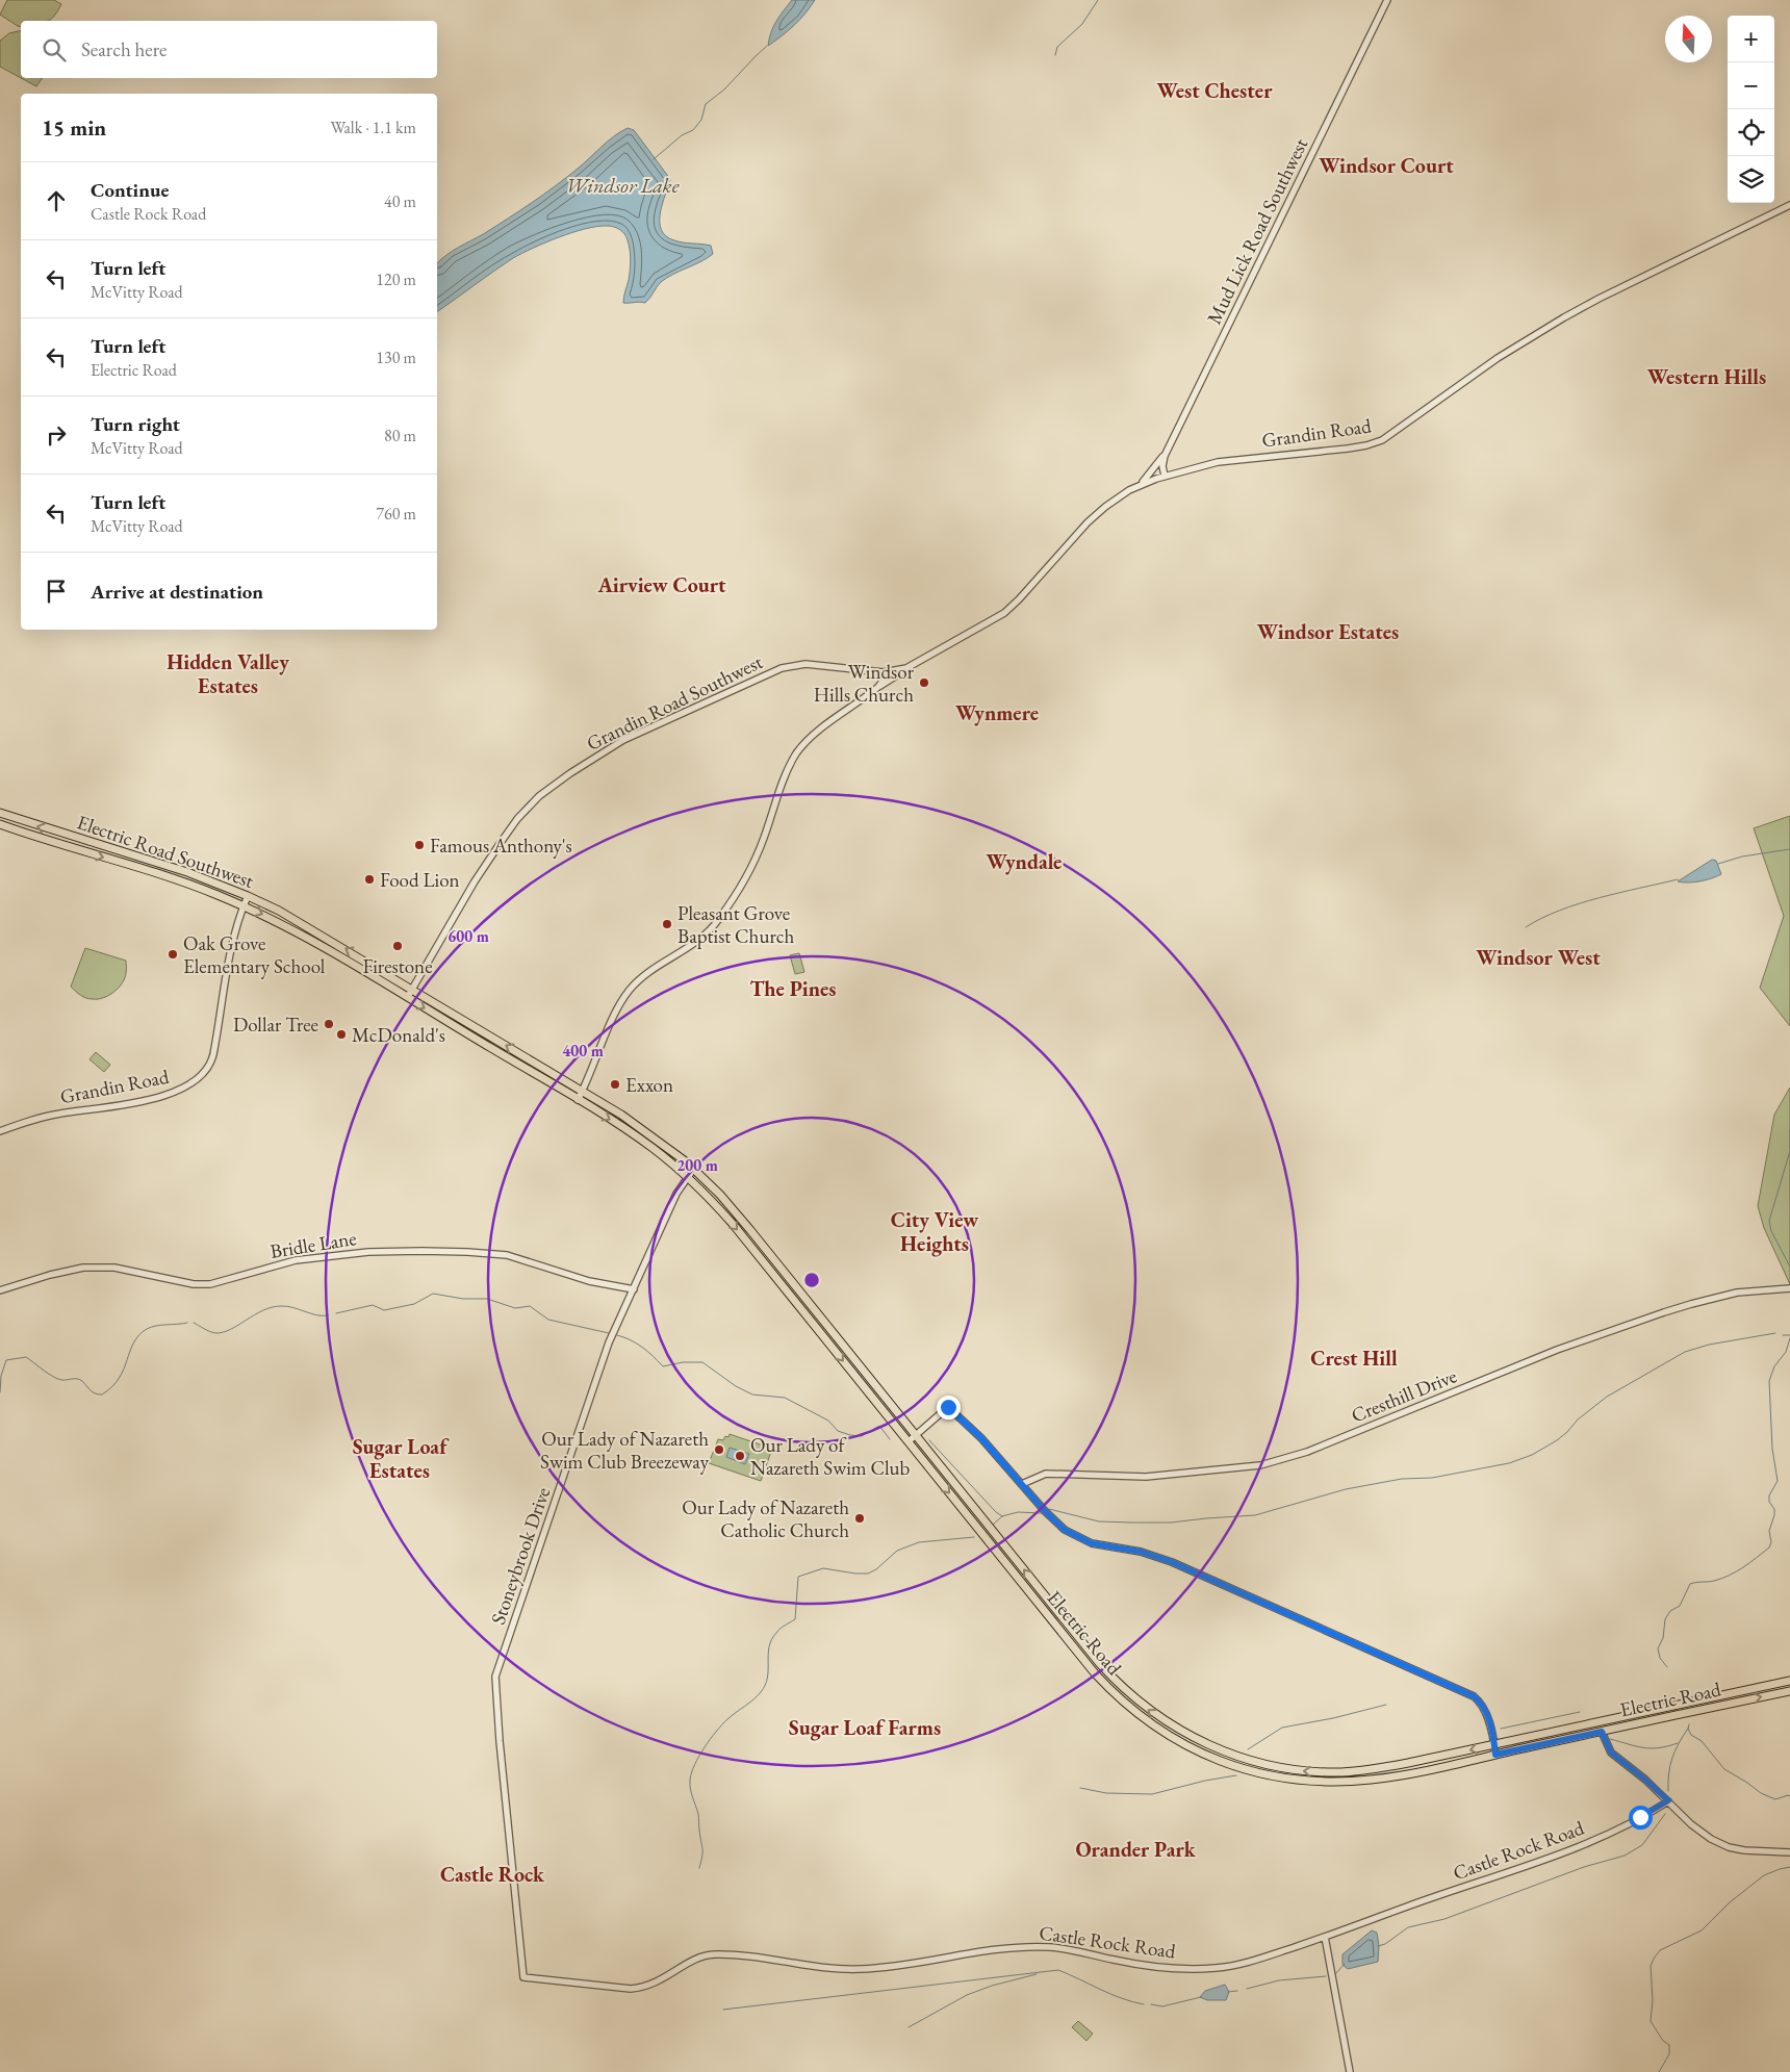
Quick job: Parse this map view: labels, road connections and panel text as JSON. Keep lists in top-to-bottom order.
{
  "streets": {
    "main road": ["Electric Road Southwest", "Electric Road"],
    "street": [
      "Mud Lick Road Southwest",
      "Grandin Road",
      "Grandin Road Southwest",
      "Bridle Lane",
      "Cresthill Drive",
      "Stoneybrook Drive",
      "Castle Rock Road"
    ]
  },
  "crossings": [
    ["Mud Lick Road Southwest", "Grandin Road"],
    ["Grandin Road", "Grandin Road Southwest"],
    ["Grandin Road", "Electric Road Southwest"],
    ["Grandin Road Southwest", "Electric Road Southwest"],
    ["Electric Road Southwest", "Electric Road"],
    ["Bridle Lane", "Stoneybrook Drive"],
    ["Stoneybrook Drive", "Electric Road"],
    ["Stoneybrook Drive", "Castle Rock Road"]
  ],
  "districts": [
    "West Chester",
    "Windsor Court",
    "Western Hills",
    "Airview Court",
    "Windsor Estates",
    "Hidden Valley Estates",
    "Wynmere",
    "Wyndale",
    "Windsor West",
    "The Pines",
    "City View Heights",
    "Crest Hill",
    "Sugar Loaf Estates",
    "Sugar Loaf Farms",
    "Orander Park",
    "Castle Rock"
  ],
  "water": ["Windsor Lake"],
  "places": [
    "Windsor Hills Church",
    "Famous Anthony's",
    "Food Lion",
    "Pleasant Grove Baptist Church",
    "Firestone",
    "Oak Grove Elementary School",
    "Dollar Tree",
    "McDonald's",
    "Exxon",
    "Our Lady of Nazareth Swim Club Breezeway",
    "Our Lady of Nazareth Swim Club",
    "Our Lady of Nazareth Catholic Church"
  ],
  "north": "top",
  "page": {
    "map_buttons": ["+", "−"],
    "search": "Search here",
    "heading": ["15 min", "Walk · 1.1 km"],
    "list": [
      ["Continue", "Castle Rock Road", "40 m"],
      ["Turn left", "McVitty Road", "120 m"],
      ["Turn left", "Electric Road", "130 m"],
      ["Turn right", "McVitty Road", "80 m"],
      ["Turn left", "McVitty Road", "760 m"],
      "Arrive at destination"
    ]
  },
  "rings": ["600 m", "400 m", "200 m"]
}
